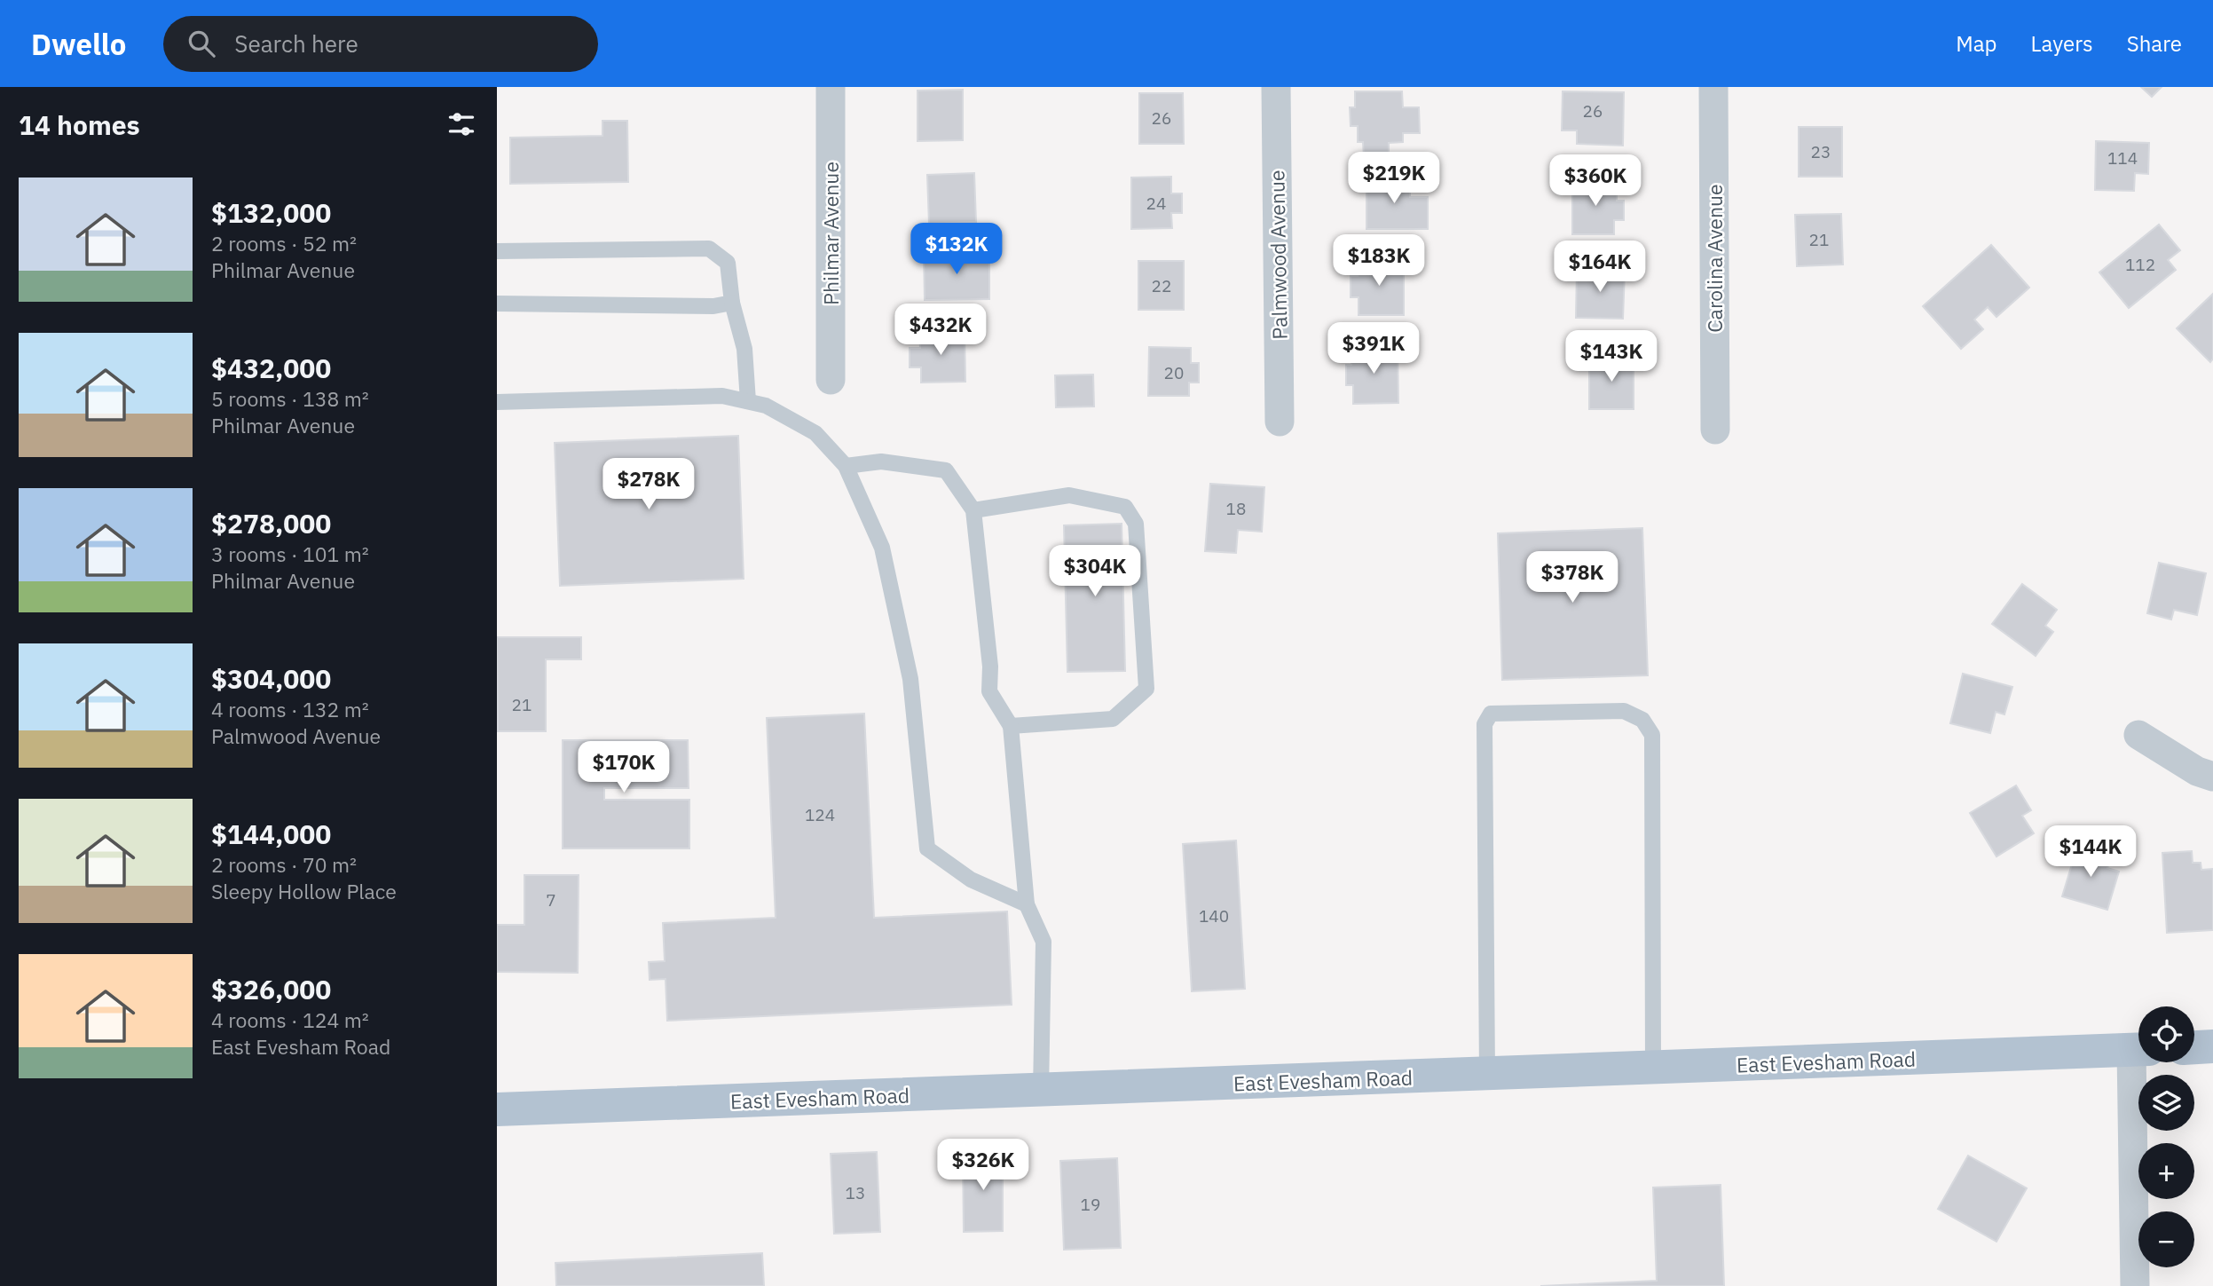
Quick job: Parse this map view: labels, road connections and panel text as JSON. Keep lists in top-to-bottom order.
{
  "streets": {
    "main road": ["East Evesham Road"],
    "street": ["Philmar Avenue", "Palmwood Avenue", "Carolina Avenue"]
  },
  "house_numbers": [
    "26",
    "26",
    "23",
    "114",
    "24",
    "21",
    "112",
    "22",
    "20",
    "18",
    "21",
    "124",
    "7",
    "140",
    "13",
    "19"
  ],
  "page": {
    "header": "Dwello",
    "search": "Search here",
    "nav": ["Map", "Layers", "Share"],
    "heading": "14 homes",
    "price": [
      "$219K",
      "$360K",
      "$132K",
      "$183K",
      "$164K",
      "$432K",
      "$391K",
      "$143K",
      "$278K",
      "$304K",
      "$378K",
      "$170K",
      "$144K",
      "$326K"
    ],
    "list": [
      {
        "name": "$132,000",
        "note": "2 rooms · 52 m² · Philmar Avenue"
      },
      {
        "name": "$432,000",
        "note": "5 rooms · 138 m² · Philmar Avenue"
      },
      {
        "name": "$278,000",
        "note": "3 rooms · 101 m² · Philmar Avenue"
      },
      {
        "name": "$304,000",
        "note": "4 rooms · 132 m² · Palmwood Avenue"
      },
      {
        "name": "$144,000",
        "note": "2 rooms · 70 m² · Sleepy Hollow Place"
      },
      {
        "name": "$326,000",
        "note": "4 rooms · 124 m² · East Evesham Road"
      }
    ],
    "map_buttons": ["+", "−"]
  }
}
